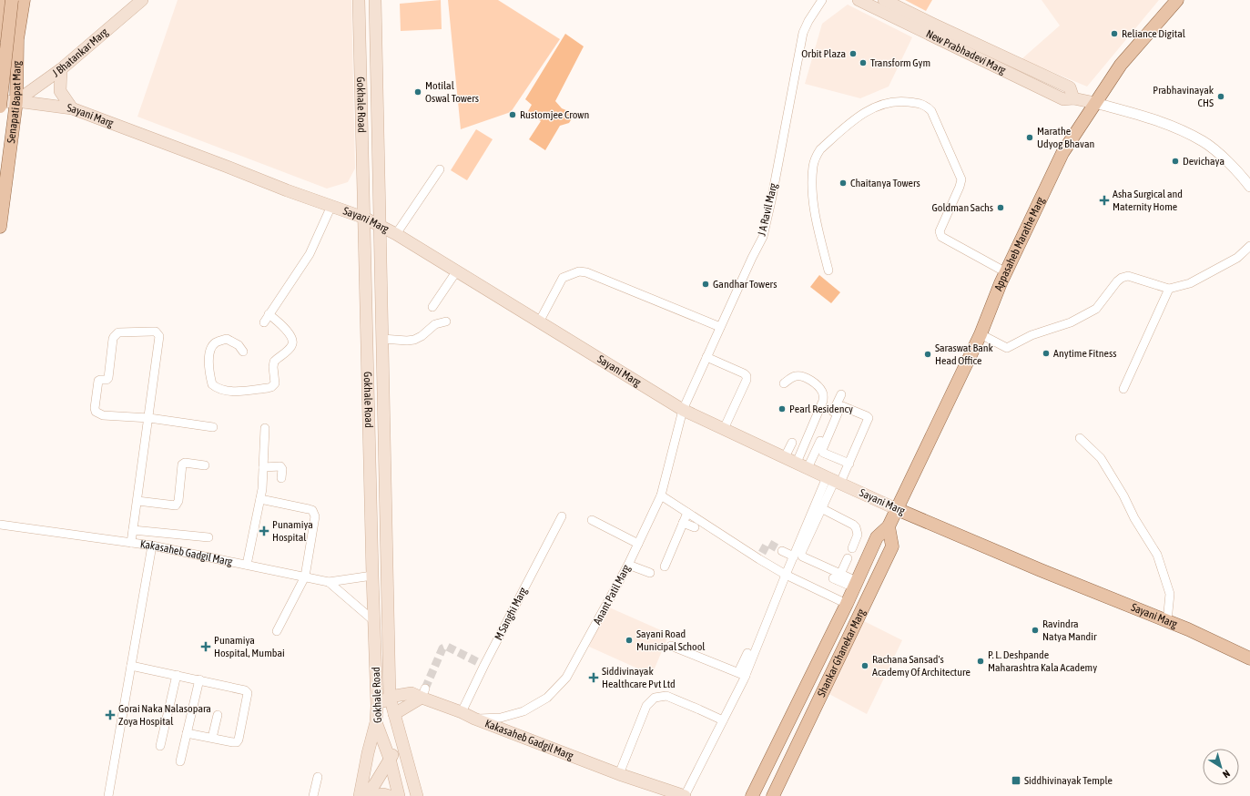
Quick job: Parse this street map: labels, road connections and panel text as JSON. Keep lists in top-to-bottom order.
{
  "streets": {
    "main road": [
      "J Bhatankar Marg",
      "New Prabhadevi Marg",
      "Senapati Bapat Marg",
      "Gokhale Road",
      "Sayani Marg",
      "Appasaheb Marathe Marg",
      "Kakasaheb Gadgil Marg",
      "Shankar Ghanekar Marg"
    ],
    "street": ["J A Ravil Marg", "Anant Patil Marg", "M Sanghi Marg"]
  },
  "crossings": [
    ["J Bhatankar Marg", "Senapati Bapat Marg"],
    ["J Bhatankar Marg", "Sayani Marg"],
    ["New Prabhadevi Marg", "Appasaheb Marathe Marg"],
    ["Senapati Bapat Marg", "Sayani Marg"],
    ["Gokhale Road", "Sayani Marg"],
    ["Gokhale Road", "Kakasaheb Gadgil Marg"],
    ["Sayani Marg", "J A Ravil Marg"],
    ["Sayani Marg", "Appasaheb Marathe Marg"],
    ["Sayani Marg", "Anant Patil Marg"],
    ["J A Ravil Marg", "Anant Patil Marg"],
    ["Kakasaheb Gadgil Marg", "Anant Patil Marg"],
    ["Kakasaheb Gadgil Marg", "M Sanghi Marg"]
  ],
  "places": {
    "other": [
      "Reliance Digital",
      "Orbit Plaza",
      "Transform Gym",
      "Motilal Oswal Towers",
      "Prabhavinayak CHS",
      "Rustomjee Crown",
      "Marathe Udyog Bhavan",
      "Devichaya",
      "Chaitanya Towers",
      "Goldman Sachs",
      "Gandhar Towers",
      "Anytime Fitness",
      "Saraswat Bank Head Office",
      "Pearl Residency",
      "Ravindra Natya Mandir",
      "Sayani Road Municipal School",
      "P. L. Deshpande Maharashtra Kala Academy",
      "Rachana Sansad's Academy Of Architecture"
    ],
    "health": [
      "Asha Surgical and Maternity Home",
      "Punamiya Hospital",
      "Punamiya Hospital, Mumbai",
      "Siddivinayak Healthcare Pvt Ltd",
      "Gorai Naka Nalasopara Zoya Hospital"
    ],
    "transit": ["Siddhivinayak Temple"]
  },
  "north": "bottom right"
}
